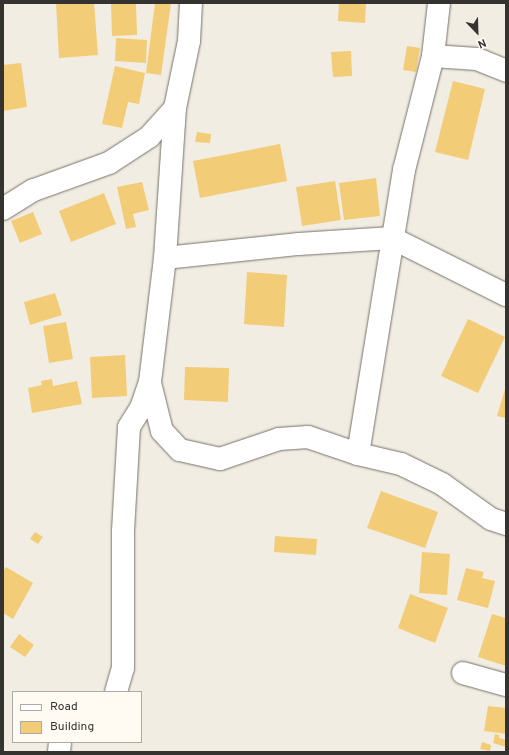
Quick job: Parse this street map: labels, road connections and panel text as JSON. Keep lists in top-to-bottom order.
{
  "legend": ["Road", "Building"],
  "north": "bottom right"
}
